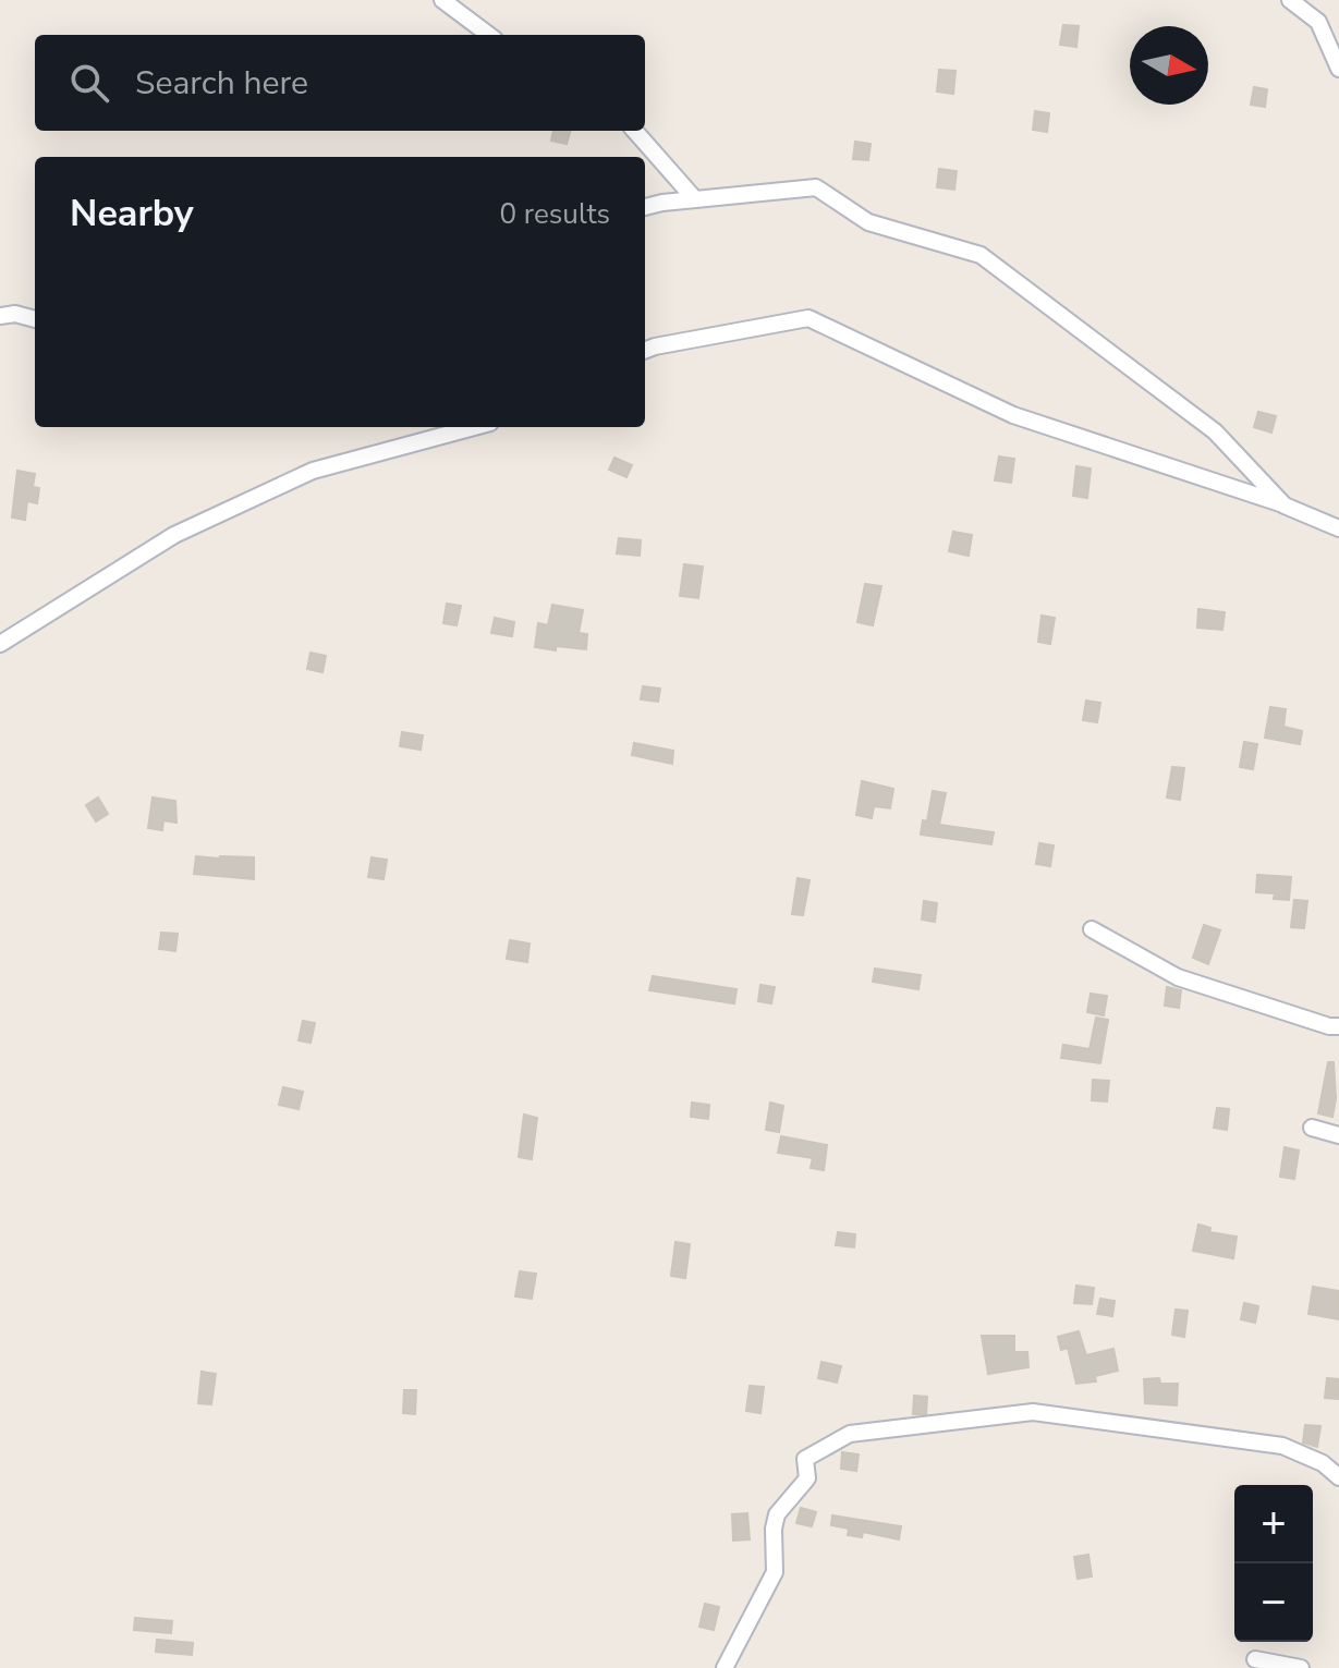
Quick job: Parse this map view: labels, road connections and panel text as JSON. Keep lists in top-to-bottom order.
{
  "north": "right",
  "page": {
    "search": "Search here",
    "heading": ["Nearby", "0 results"],
    "map_buttons": ["+", "−"]
  }
}
